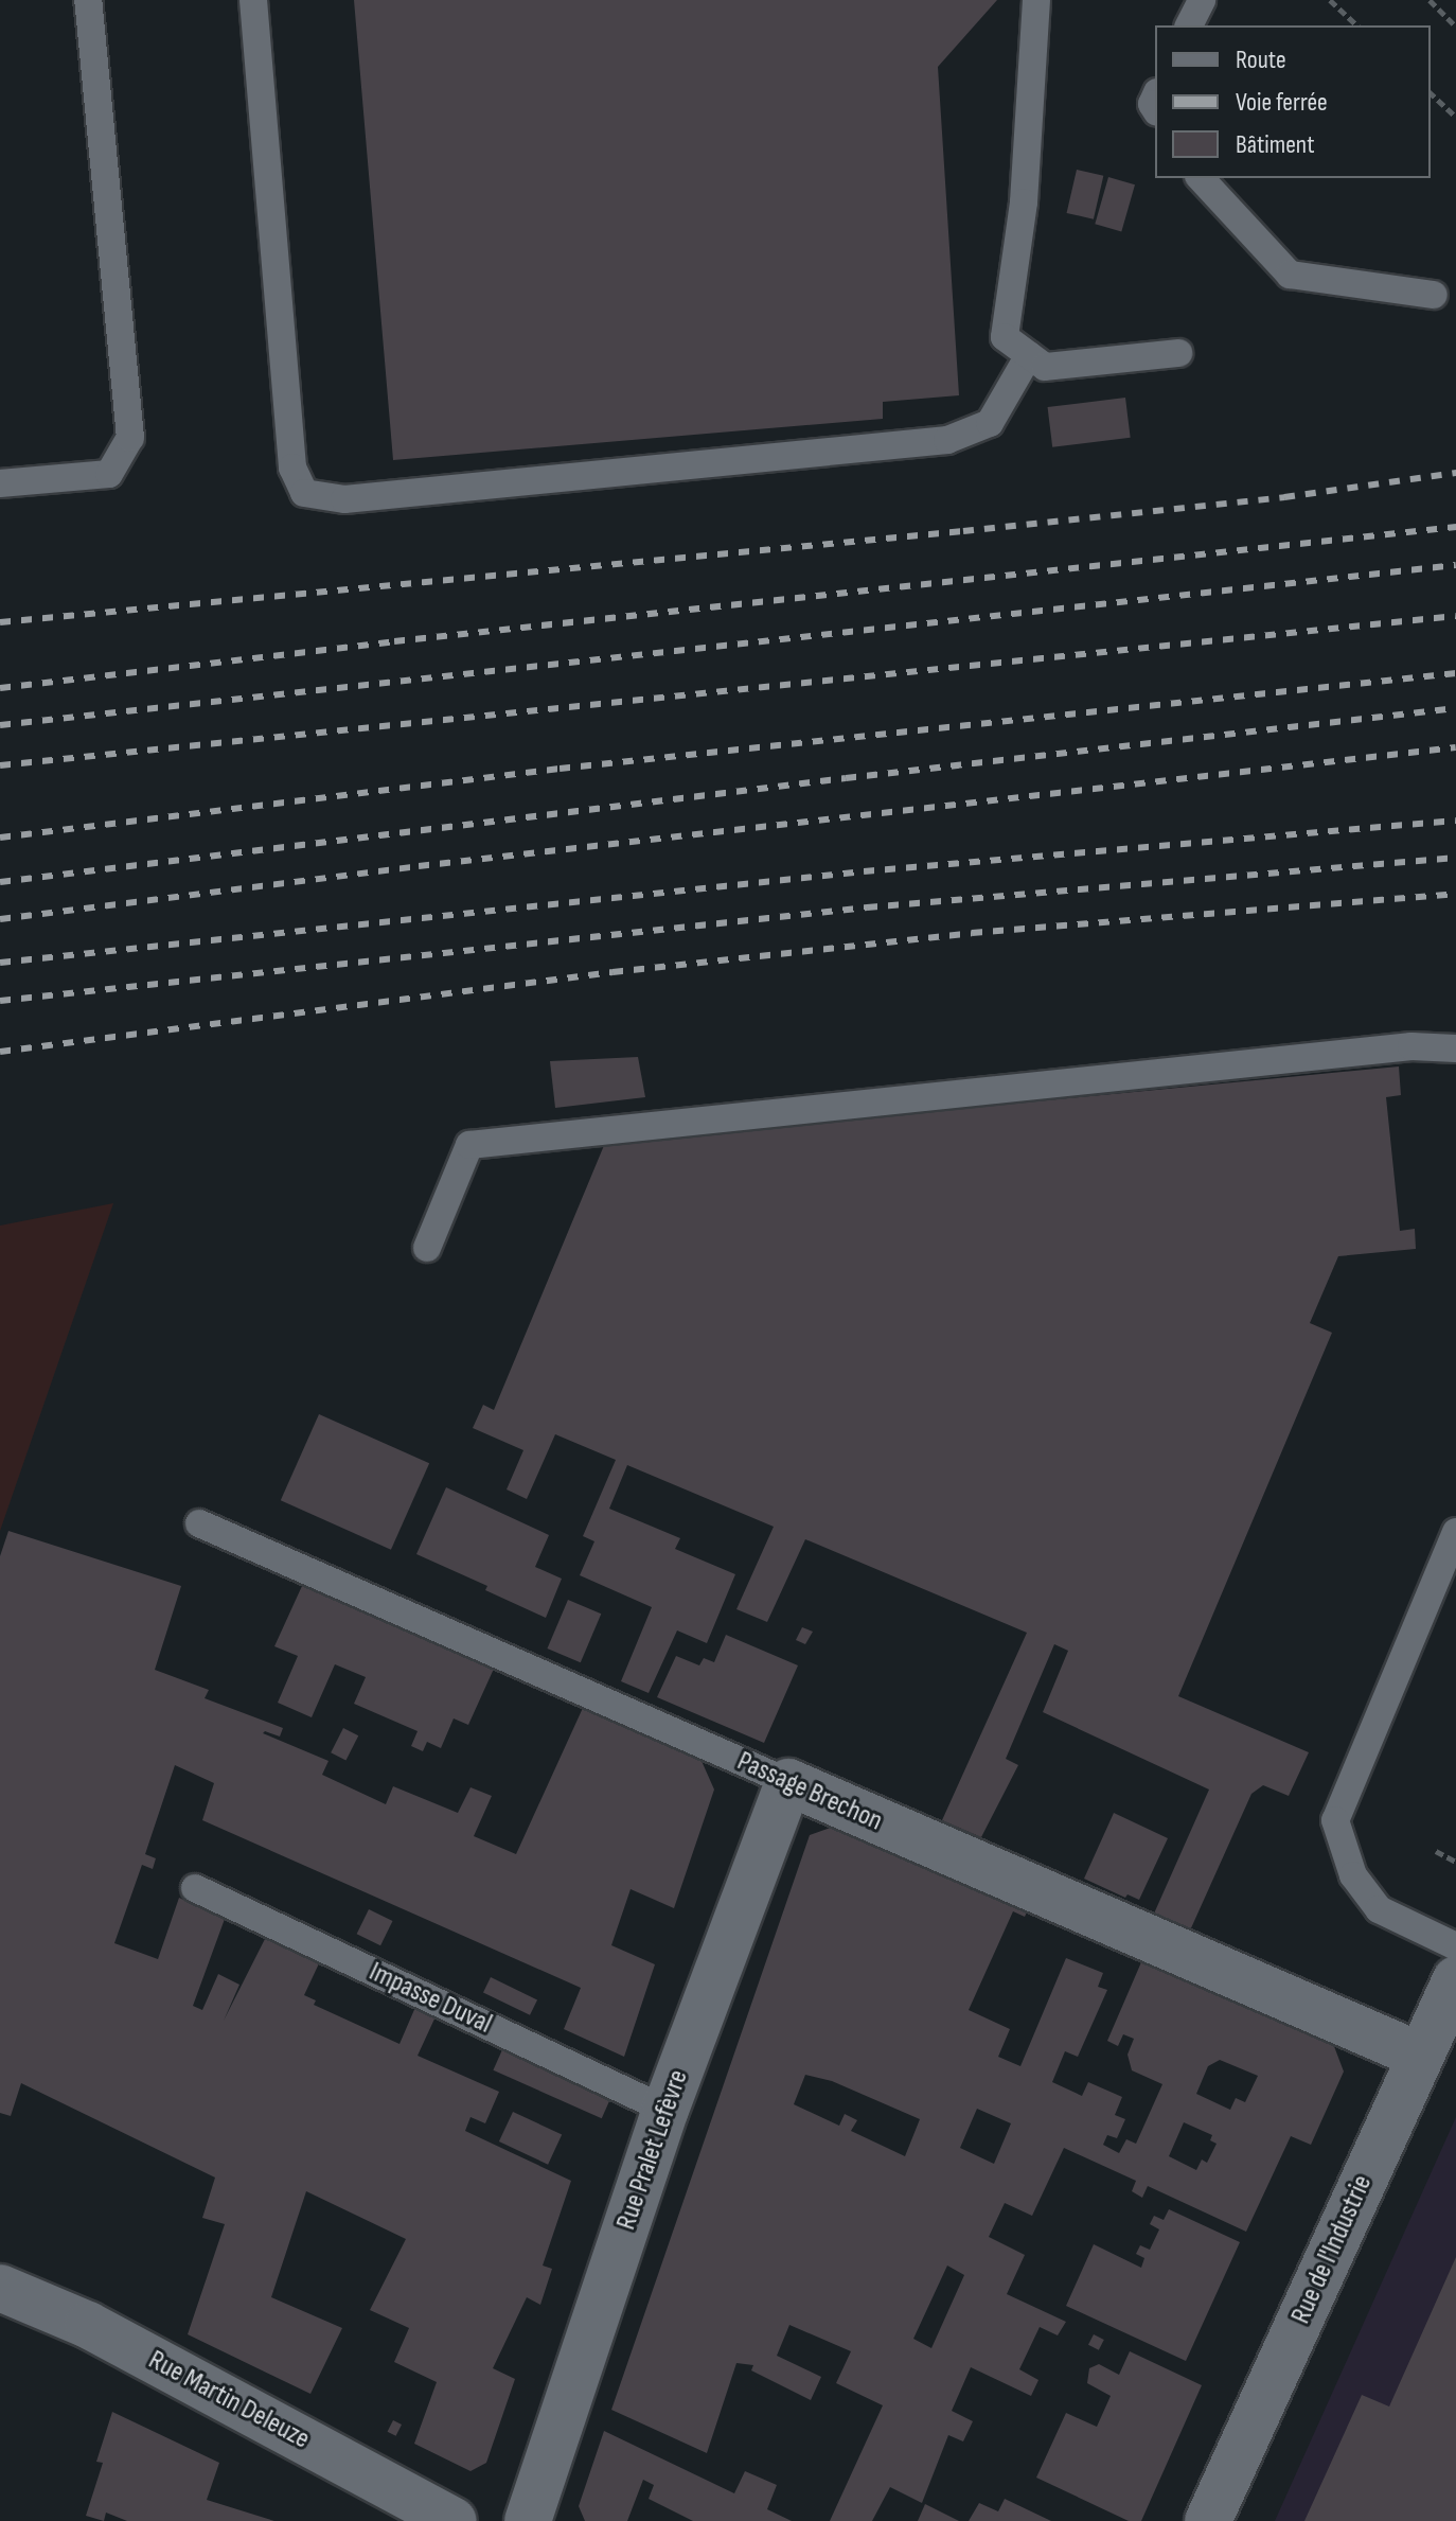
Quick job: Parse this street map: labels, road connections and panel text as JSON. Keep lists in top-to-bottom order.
{
  "streets": {
    "street": [
      "Passage Brechon",
      "Rue Pralet Lefèvre",
      "Rue de l'Industrie",
      "Rue Martin Deleuze"
    ],
    "lane": ["Impasse Duval"]
  },
  "crossings": [
    ["Passage Brechon", "Rue Pralet Lefèvre"],
    ["Passage Brechon", "Rue de l'Industrie"],
    ["Impasse Duval", "Rue Pralet Lefèvre"]
  ],
  "legend": ["Route", "Voie ferrée", "Bâtiment"]
}
